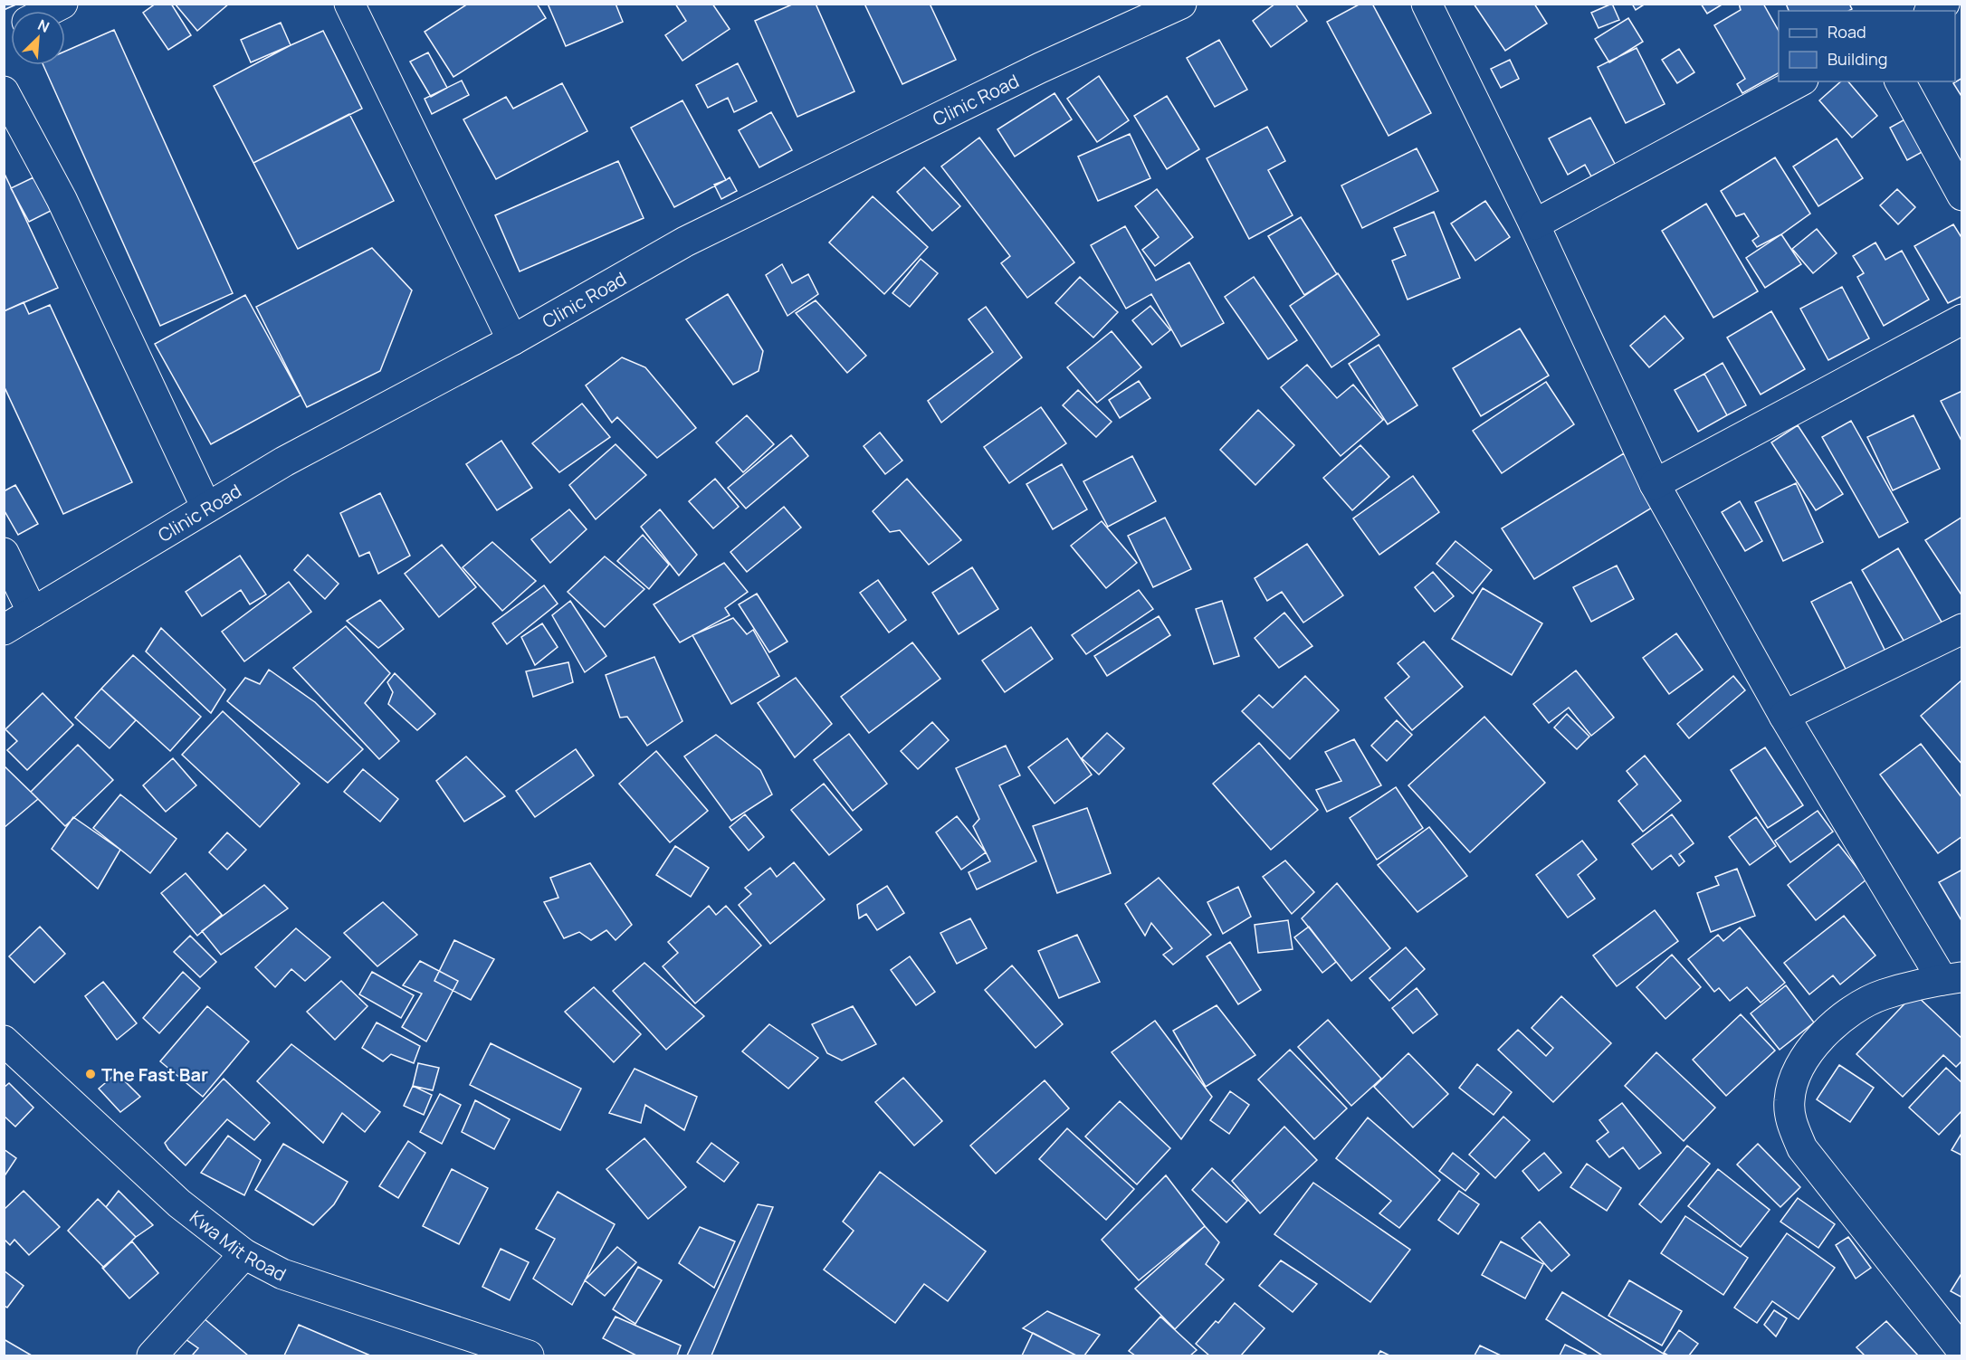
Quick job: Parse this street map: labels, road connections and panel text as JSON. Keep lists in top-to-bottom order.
{
  "streets": {
    "street": ["Clinic Road", "Kwa Mit Road"]
  },
  "places": ["The Fast Bar"],
  "legend": ["Road", "Building"],
  "north": "top right"
}
